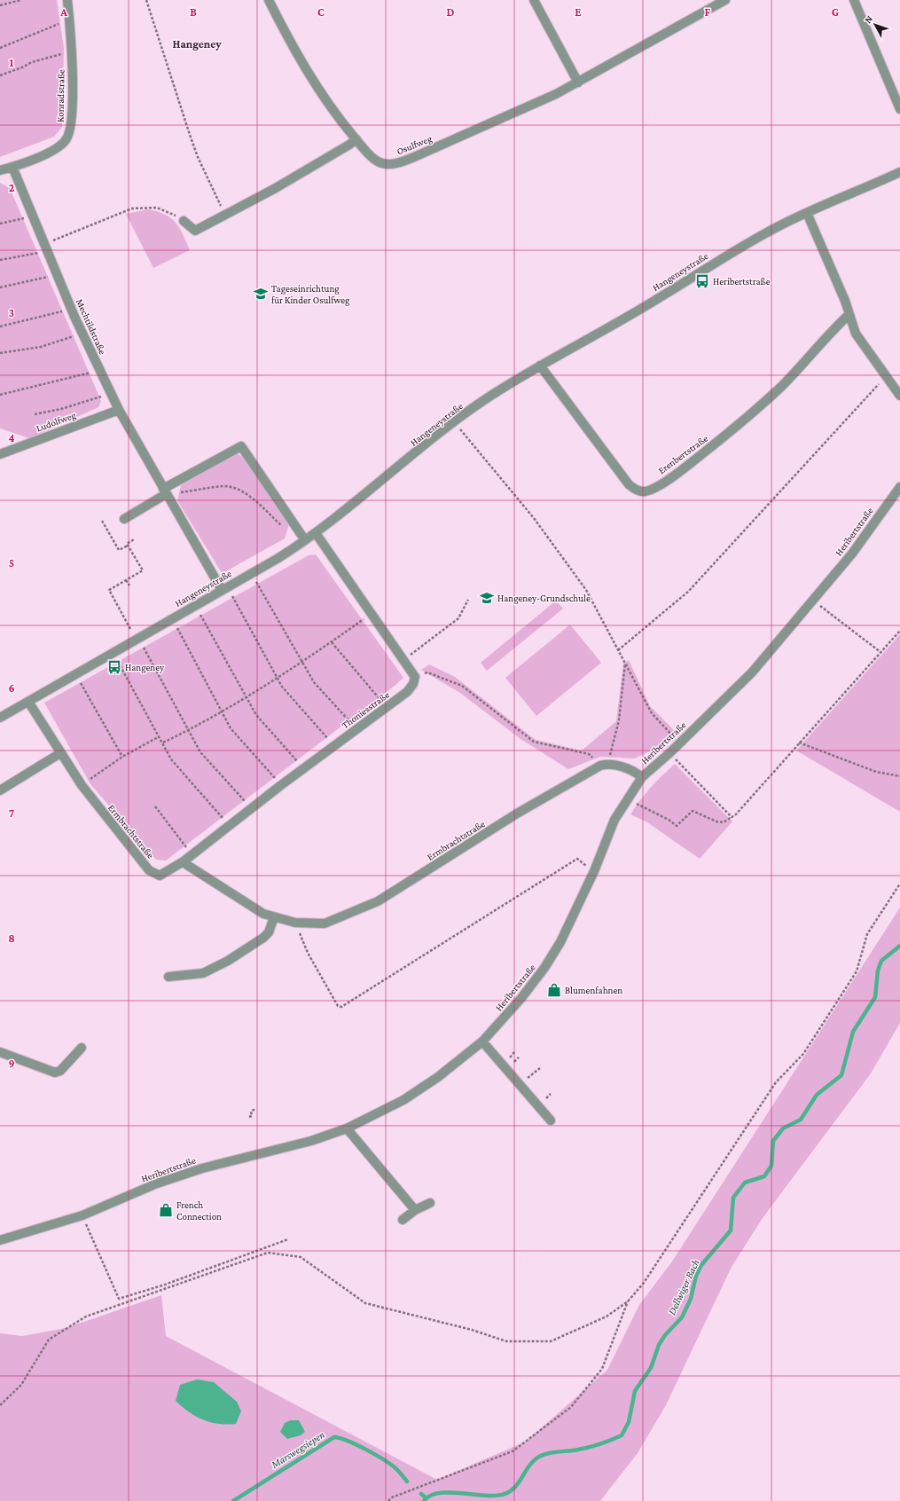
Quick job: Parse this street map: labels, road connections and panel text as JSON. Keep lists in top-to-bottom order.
{
  "streets": {
    "street": [
      "Konradstraße",
      "Osulfweg",
      "Hangeneystraße",
      "Mechtildstraße",
      "Ludolfweg",
      "Erenbertstraße",
      "Heribertstraße",
      "Thoniesstraße",
      "Ermbrachtstraße"
    ]
  },
  "crossings": [
    ["Konradstraße", "Mechtildstraße"],
    ["Hangeneystraße", "Mechtildstraße"],
    ["Hangeneystraße", "Erenbertstraße"],
    ["Hangeneystraße", "Ermbrachtstraße"],
    ["Mechtildstraße", "Ludolfweg"],
    ["Thoniesstraße", "Ermbrachtstraße"]
  ],
  "districts": ["Hangeney"],
  "water": ["Dellwiger Bach", "Marswegsiepen"],
  "places": {
    "bus stop": ["Heribertstraße", "Hangeney"],
    "school or university": ["Tageseinrichtung für Kinder Osulfweg", "Hangeney-Grundschule"],
    "shop": ["Blumenfahnen", "French Connection"]
  },
  "north": "top left",
  "grid": {
    "columns": [
      "A",
      "B",
      "C",
      "D",
      "E",
      "F",
      "G"
    ],
    "rows": [
      "1",
      "2",
      "3",
      "4",
      "5",
      "6",
      "7",
      "8",
      "9"
    ]
  }
}
